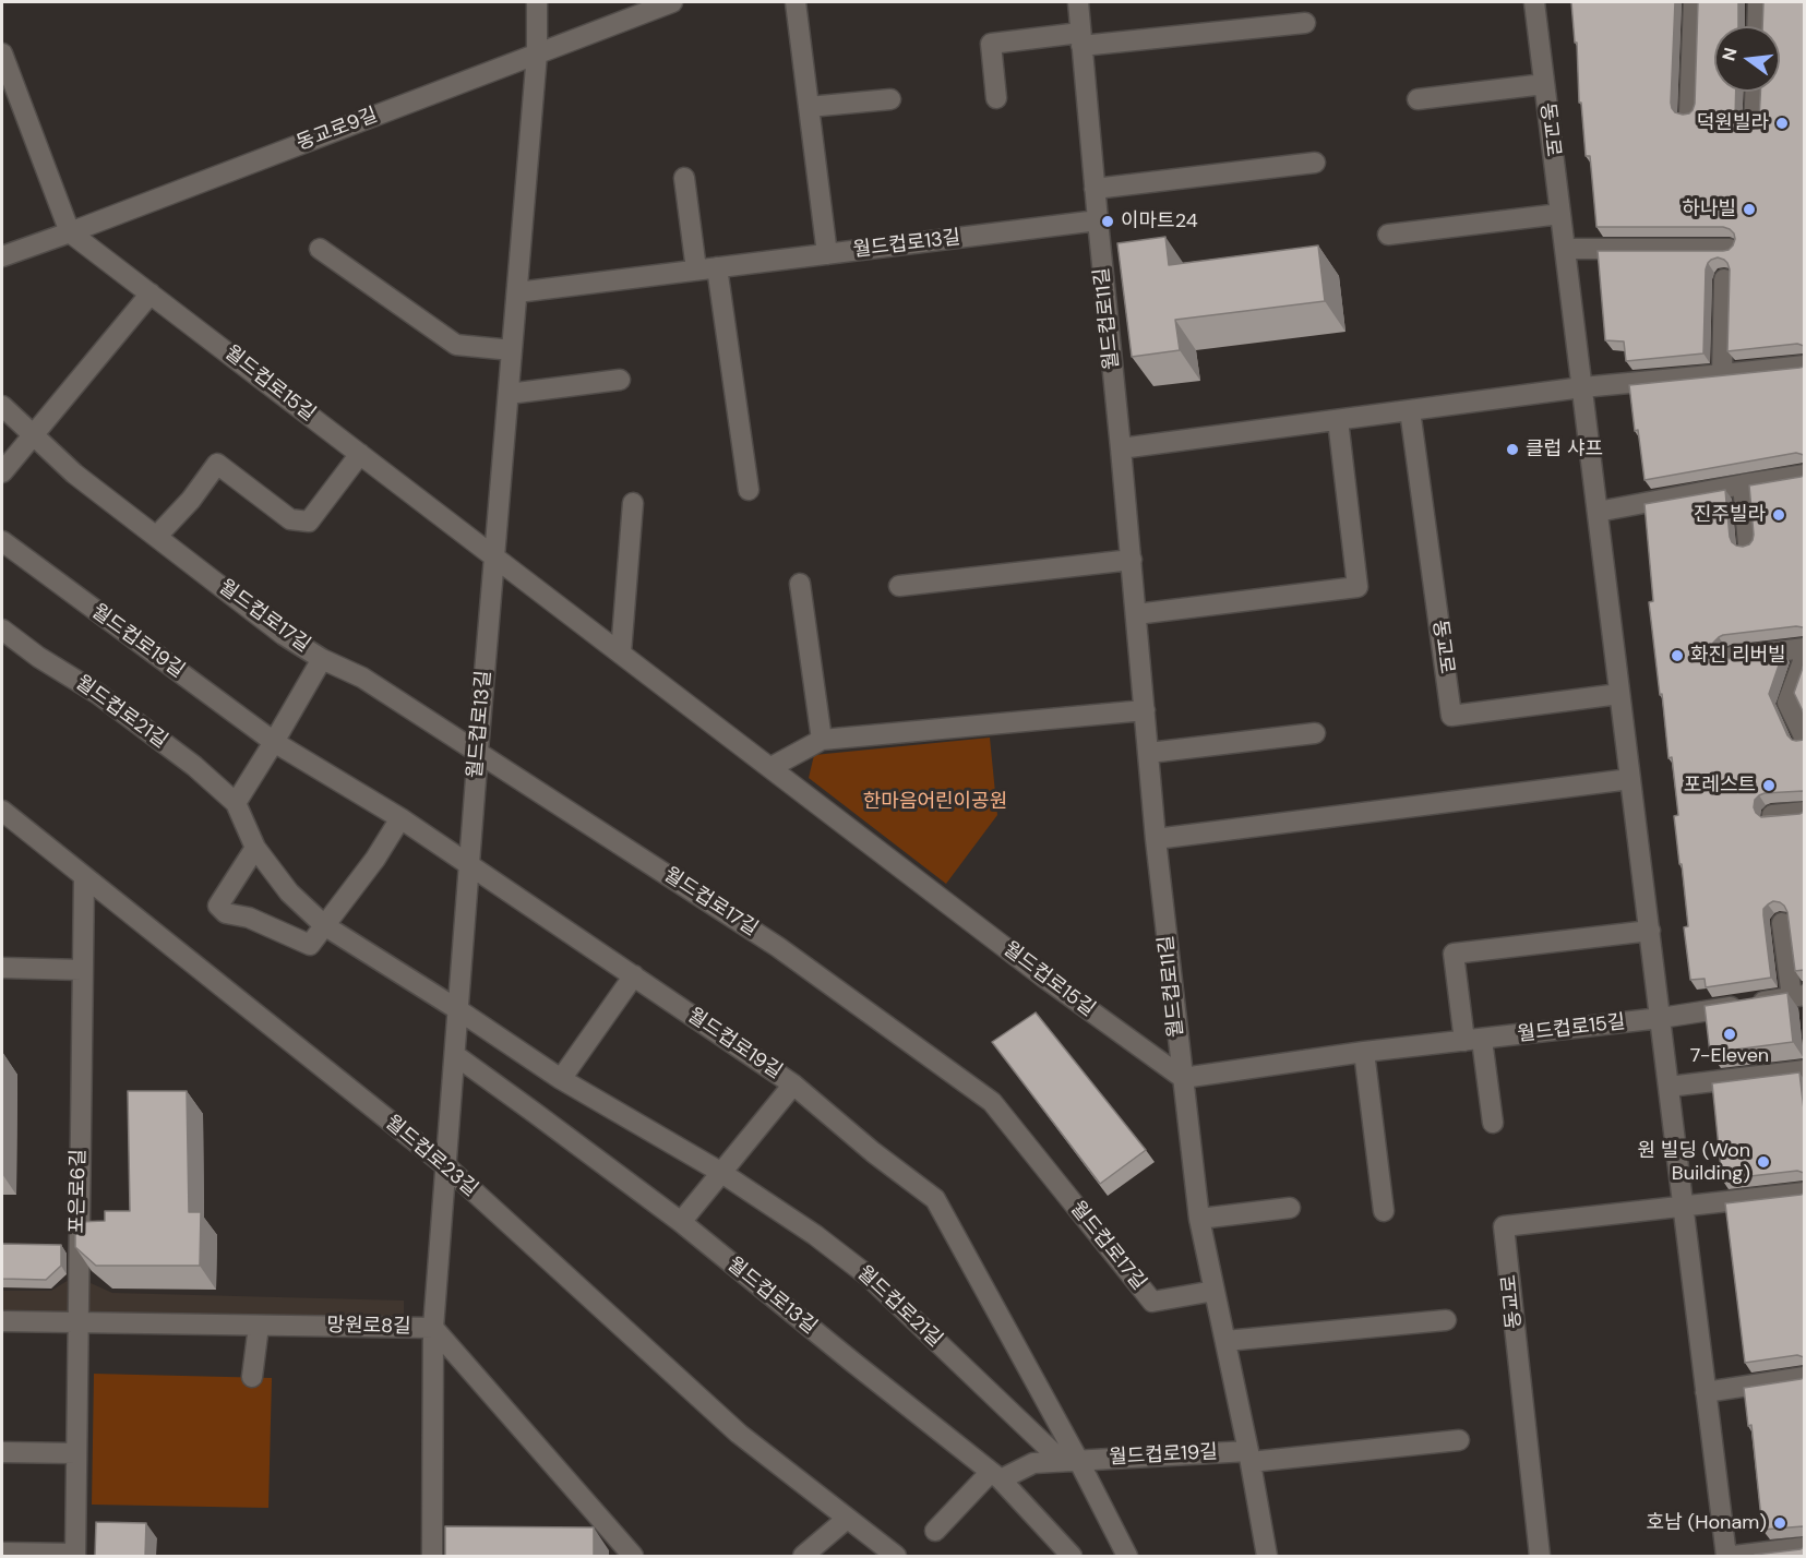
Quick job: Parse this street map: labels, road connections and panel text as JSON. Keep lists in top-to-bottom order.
{
  "streets": {
    "street": [
      "동교로9길",
      "동교로",
      "월드컵로13길",
      "월드컵로11길",
      "월드컵로15길",
      "월드컵로17길",
      "월드컵로19길",
      "월드컵로21길",
      "월드컵로23길",
      "포은로6길",
      "망원로8길"
    ]
  },
  "crossings": [
    ["동교로9길", "월드컵로13길"],
    ["동교로9길", "월드컵로15길"],
    ["동교로", "월드컵로15길"],
    ["월드컵로13길", "월드컵로11길"],
    ["월드컵로13길", "월드컵로15길"],
    ["월드컵로13길", "월드컵로17길"],
    ["월드컵로13길", "월드컵로19길"],
    ["월드컵로13길", "월드컵로21길"],
    ["월드컵로13길", "월드컵로23길"],
    ["월드컵로13길", "망원로8길"],
    ["월드컵로11길", "월드컵로15길"],
    ["월드컵로11길", "월드컵로17길"],
    ["월드컵로11길", "월드컵로19길"],
    ["월드컵로19길", "월드컵로21길"],
    ["월드컵로23길", "포은로6길"],
    ["포은로6길", "망원로8길"]
  ],
  "parks": ["한마음어린이공원"],
  "places": [
    "덕원빌라",
    "하나빌",
    "이마트24",
    "클럽 샤프",
    "진주빌라",
    "화진 리버빌",
    "포레스트",
    "7-Eleven",
    "원 빌딩 (Won Building)",
    "호남 (Honam)"
  ],
  "north": "left"
}
